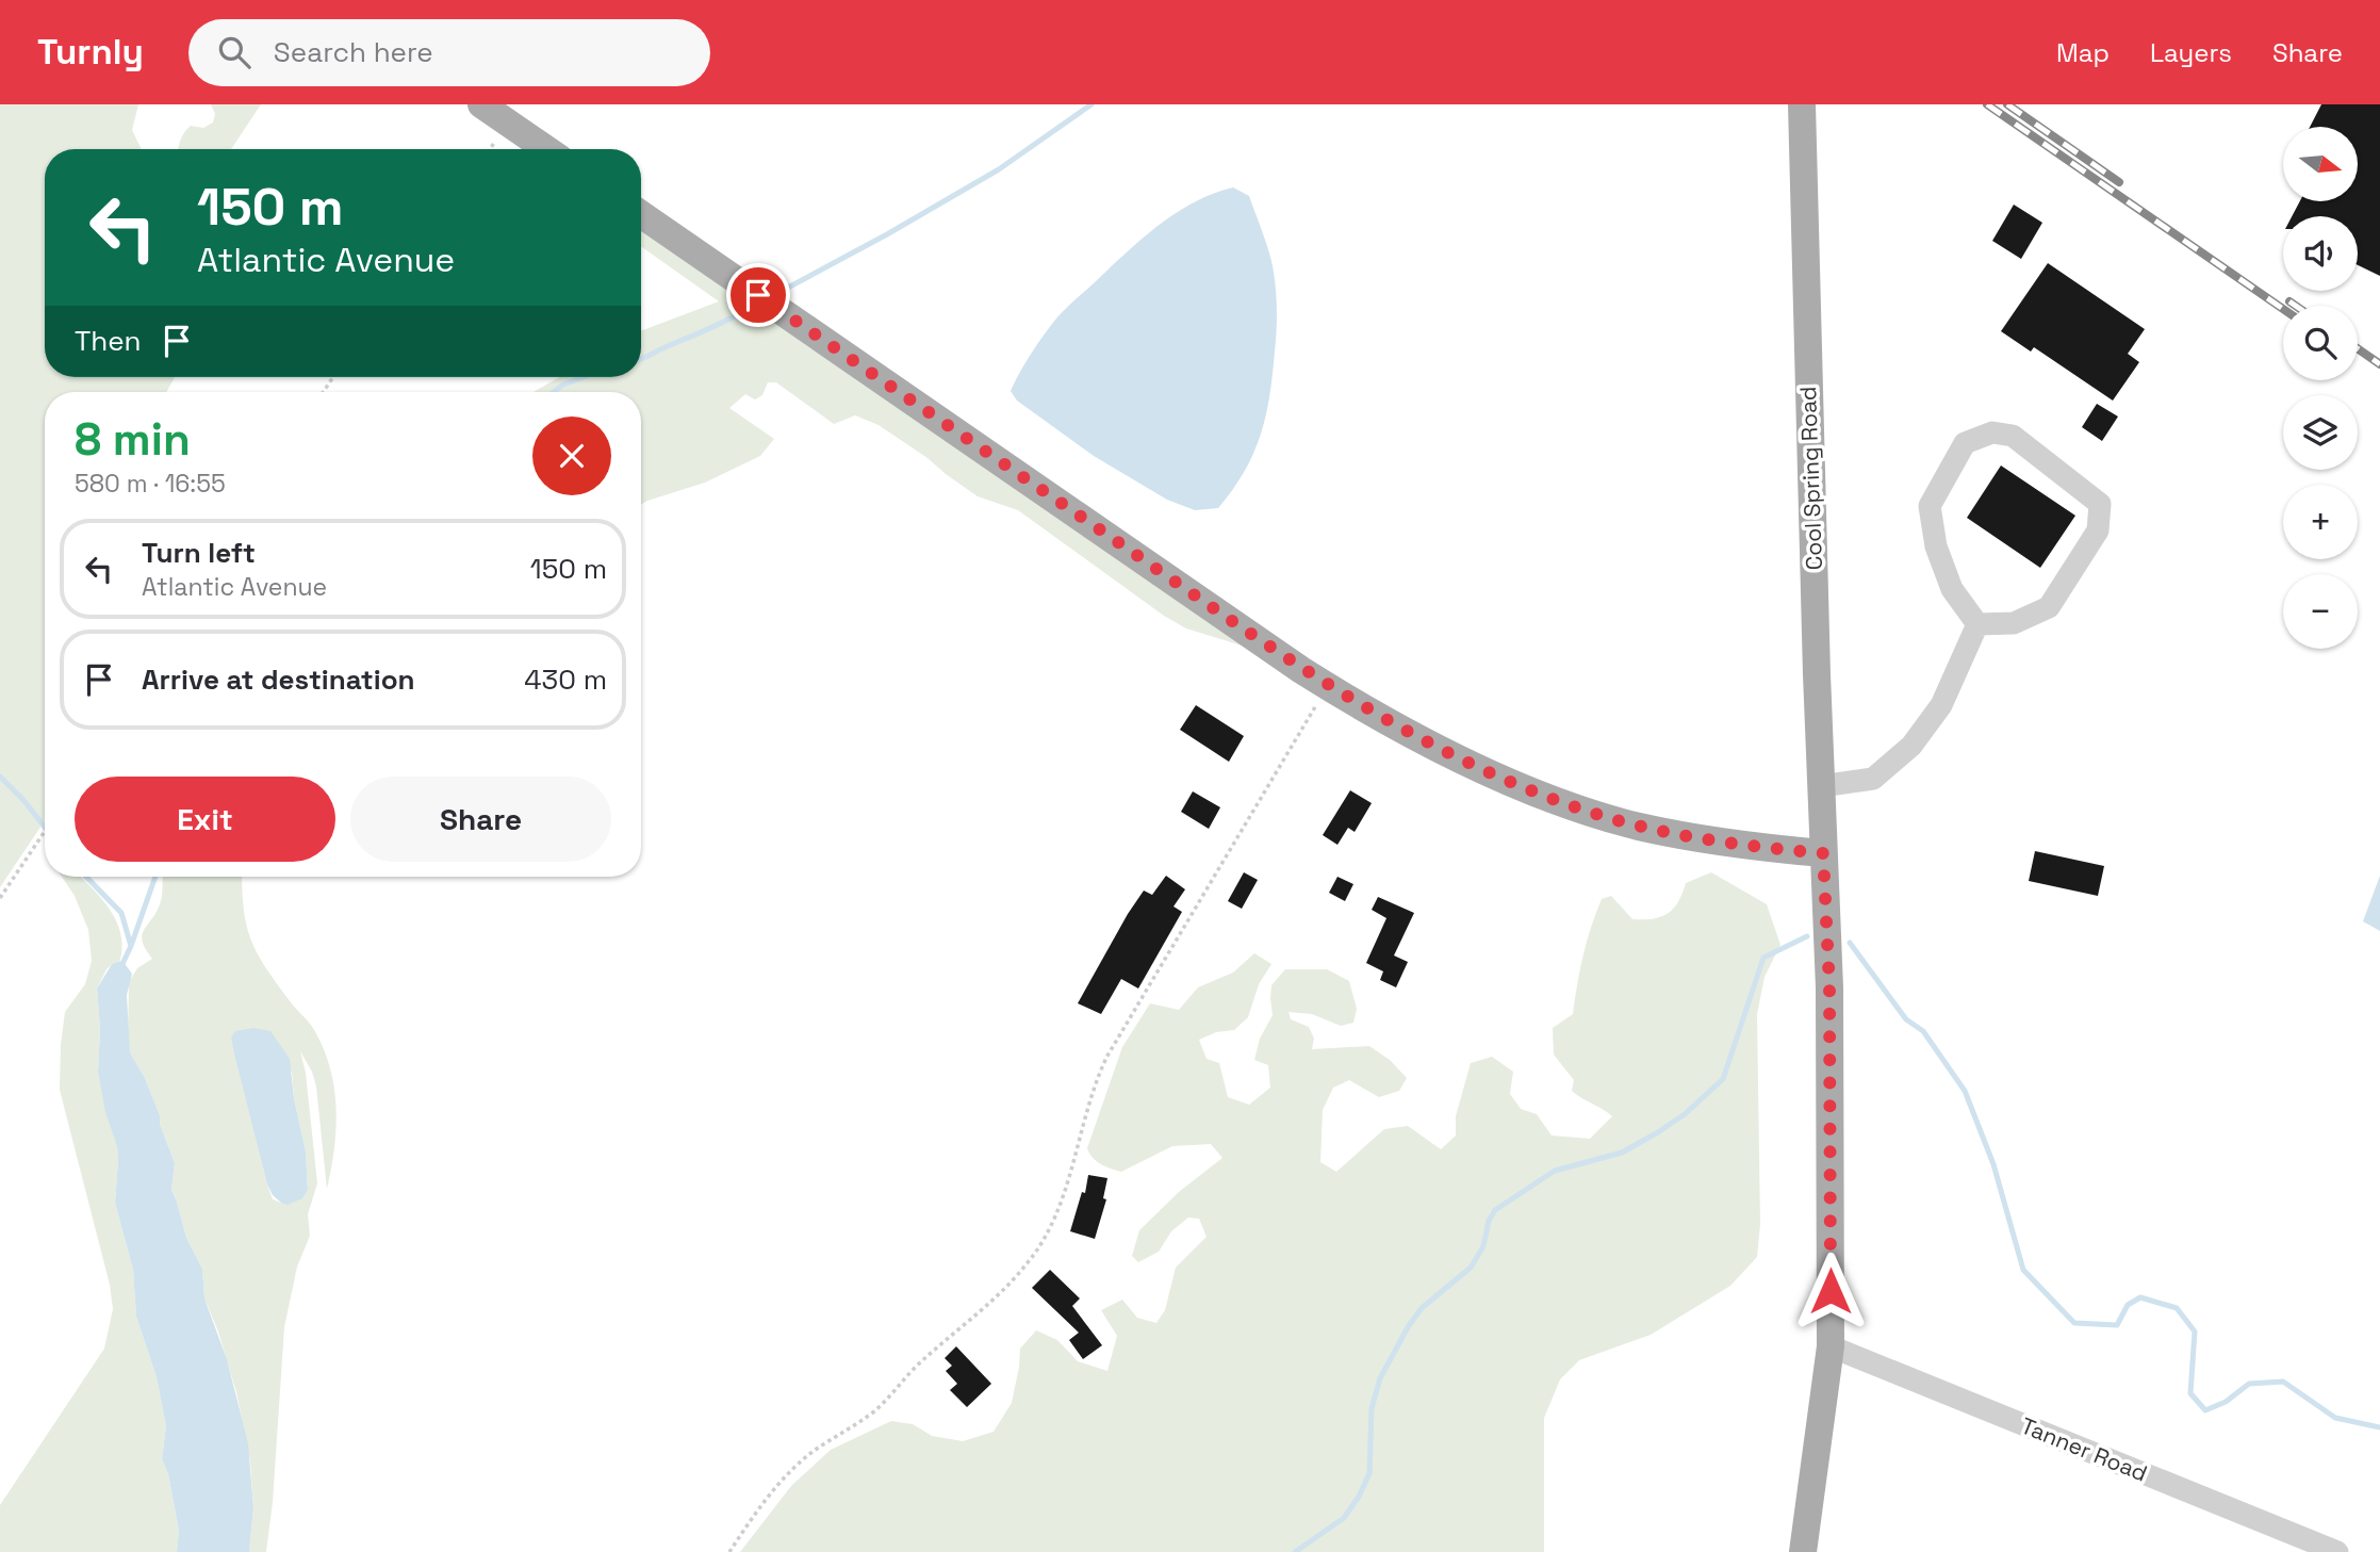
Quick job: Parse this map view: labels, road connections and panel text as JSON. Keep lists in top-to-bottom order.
{
  "streets": {
    "main road": ["Cool Spring Road"],
    "street": ["Tanner Road"]
  },
  "crossings": [
    ["Cool Spring Road", "Tanner Road"]
  ],
  "north": "right",
  "page": {
    "header": "Turnly",
    "search": "Search here",
    "nav": ["Map", "Layers", "Share"],
    "map_buttons": ["+", "−"],
    "turn": ["150 m", "Atlantic Avenue"],
    "then": "Then",
    "heading": ["8 min", "580 m · 16:55"],
    "list": [
      {
        "name": "Turn left",
        "note": "Atlantic Avenue",
        "value": "150 m"
      },
      {
        "name": "Arrive at destination",
        "value": "430 m"
      }
    ],
    "buttons": ["Exit", "Share"]
  }
}
